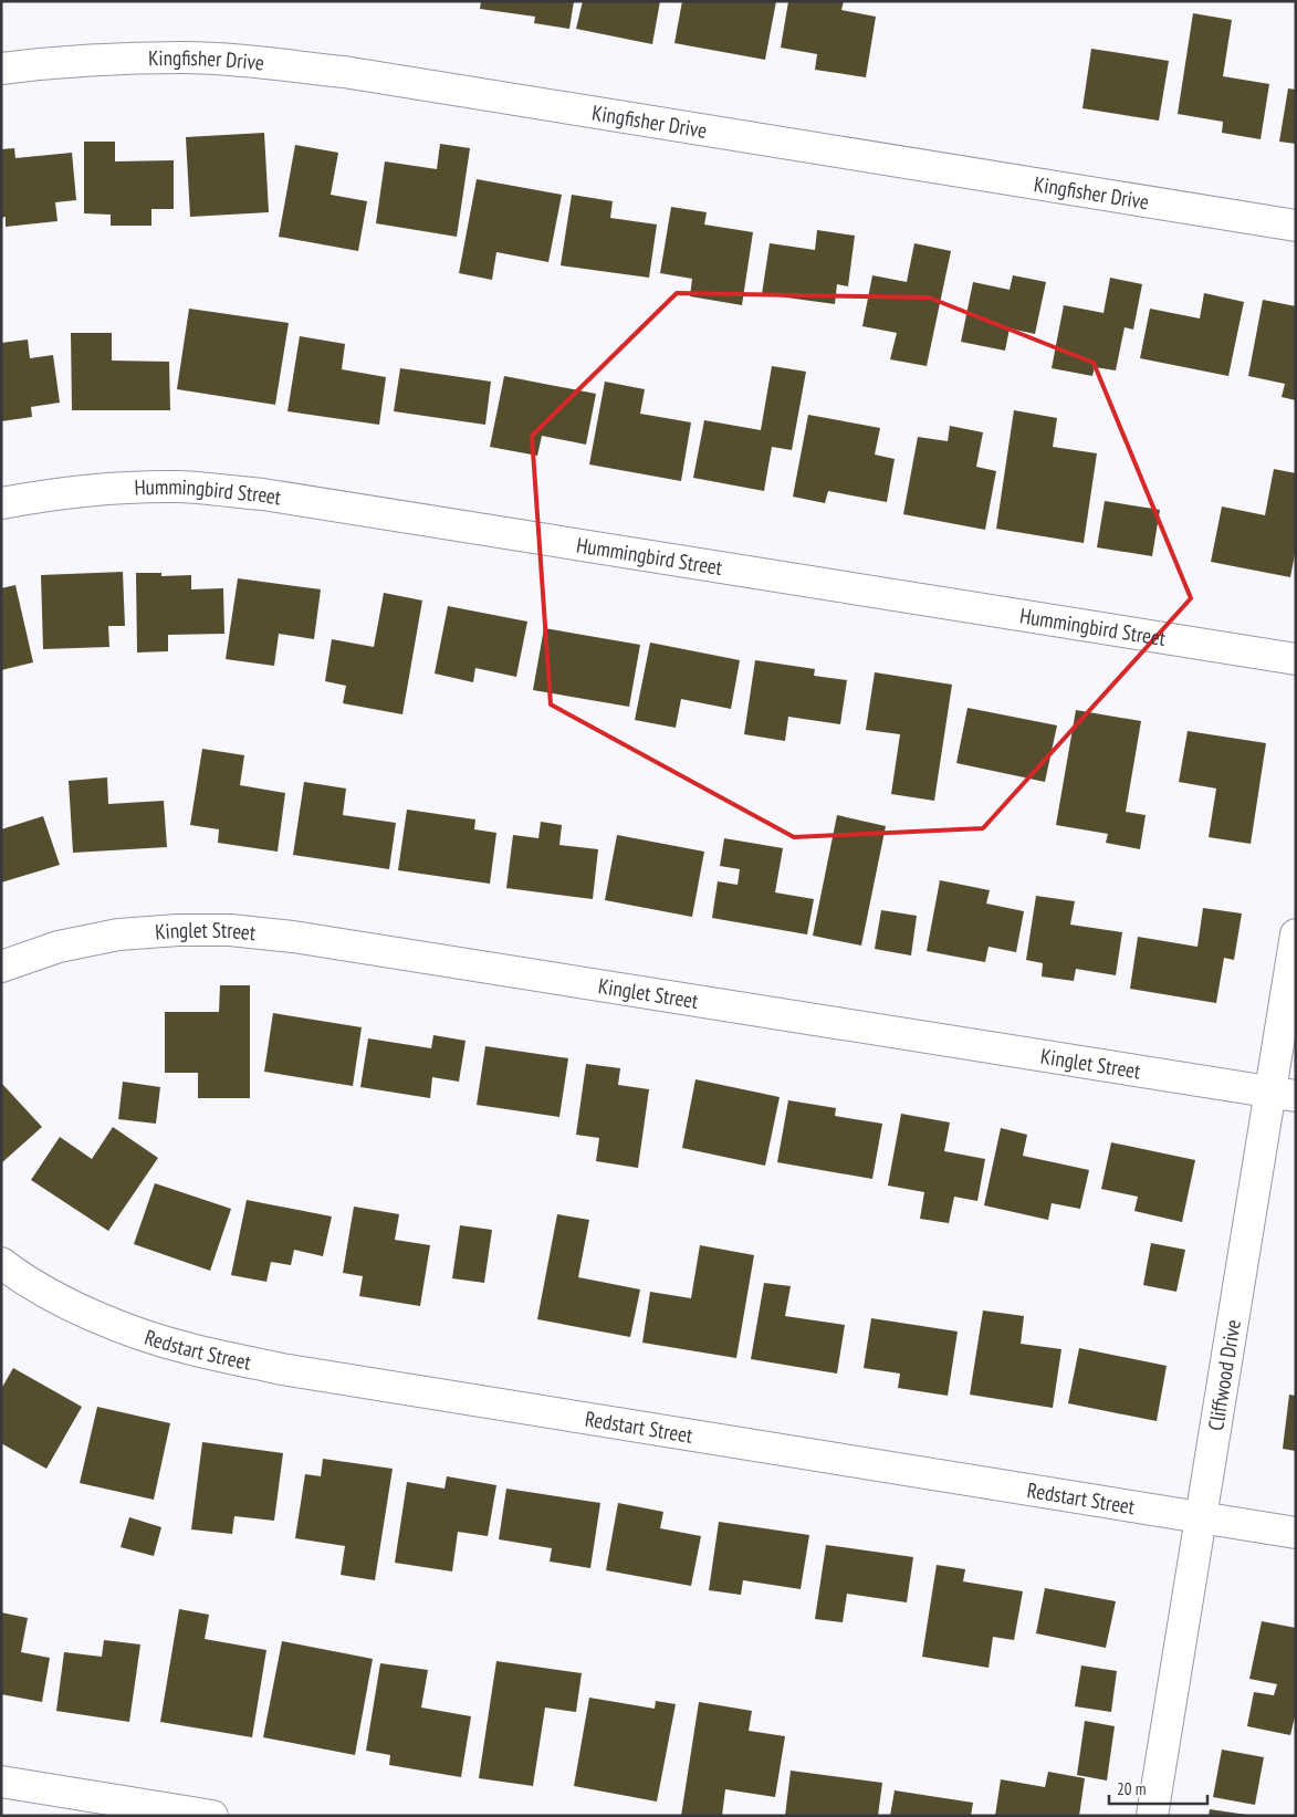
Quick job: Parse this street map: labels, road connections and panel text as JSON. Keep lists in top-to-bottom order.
{
  "streets": {
    "street": [
      "Kingfisher Drive",
      "Hummingbird Street",
      "Kinglet Street",
      "Redstart Street",
      "Cliffwood Drive"
    ]
  },
  "crossings": [
    ["Kinglet Street", "Cliffwood Drive"],
    ["Redstart Street", "Cliffwood Drive"]
  ],
  "scale_bar": "20 m"
}
